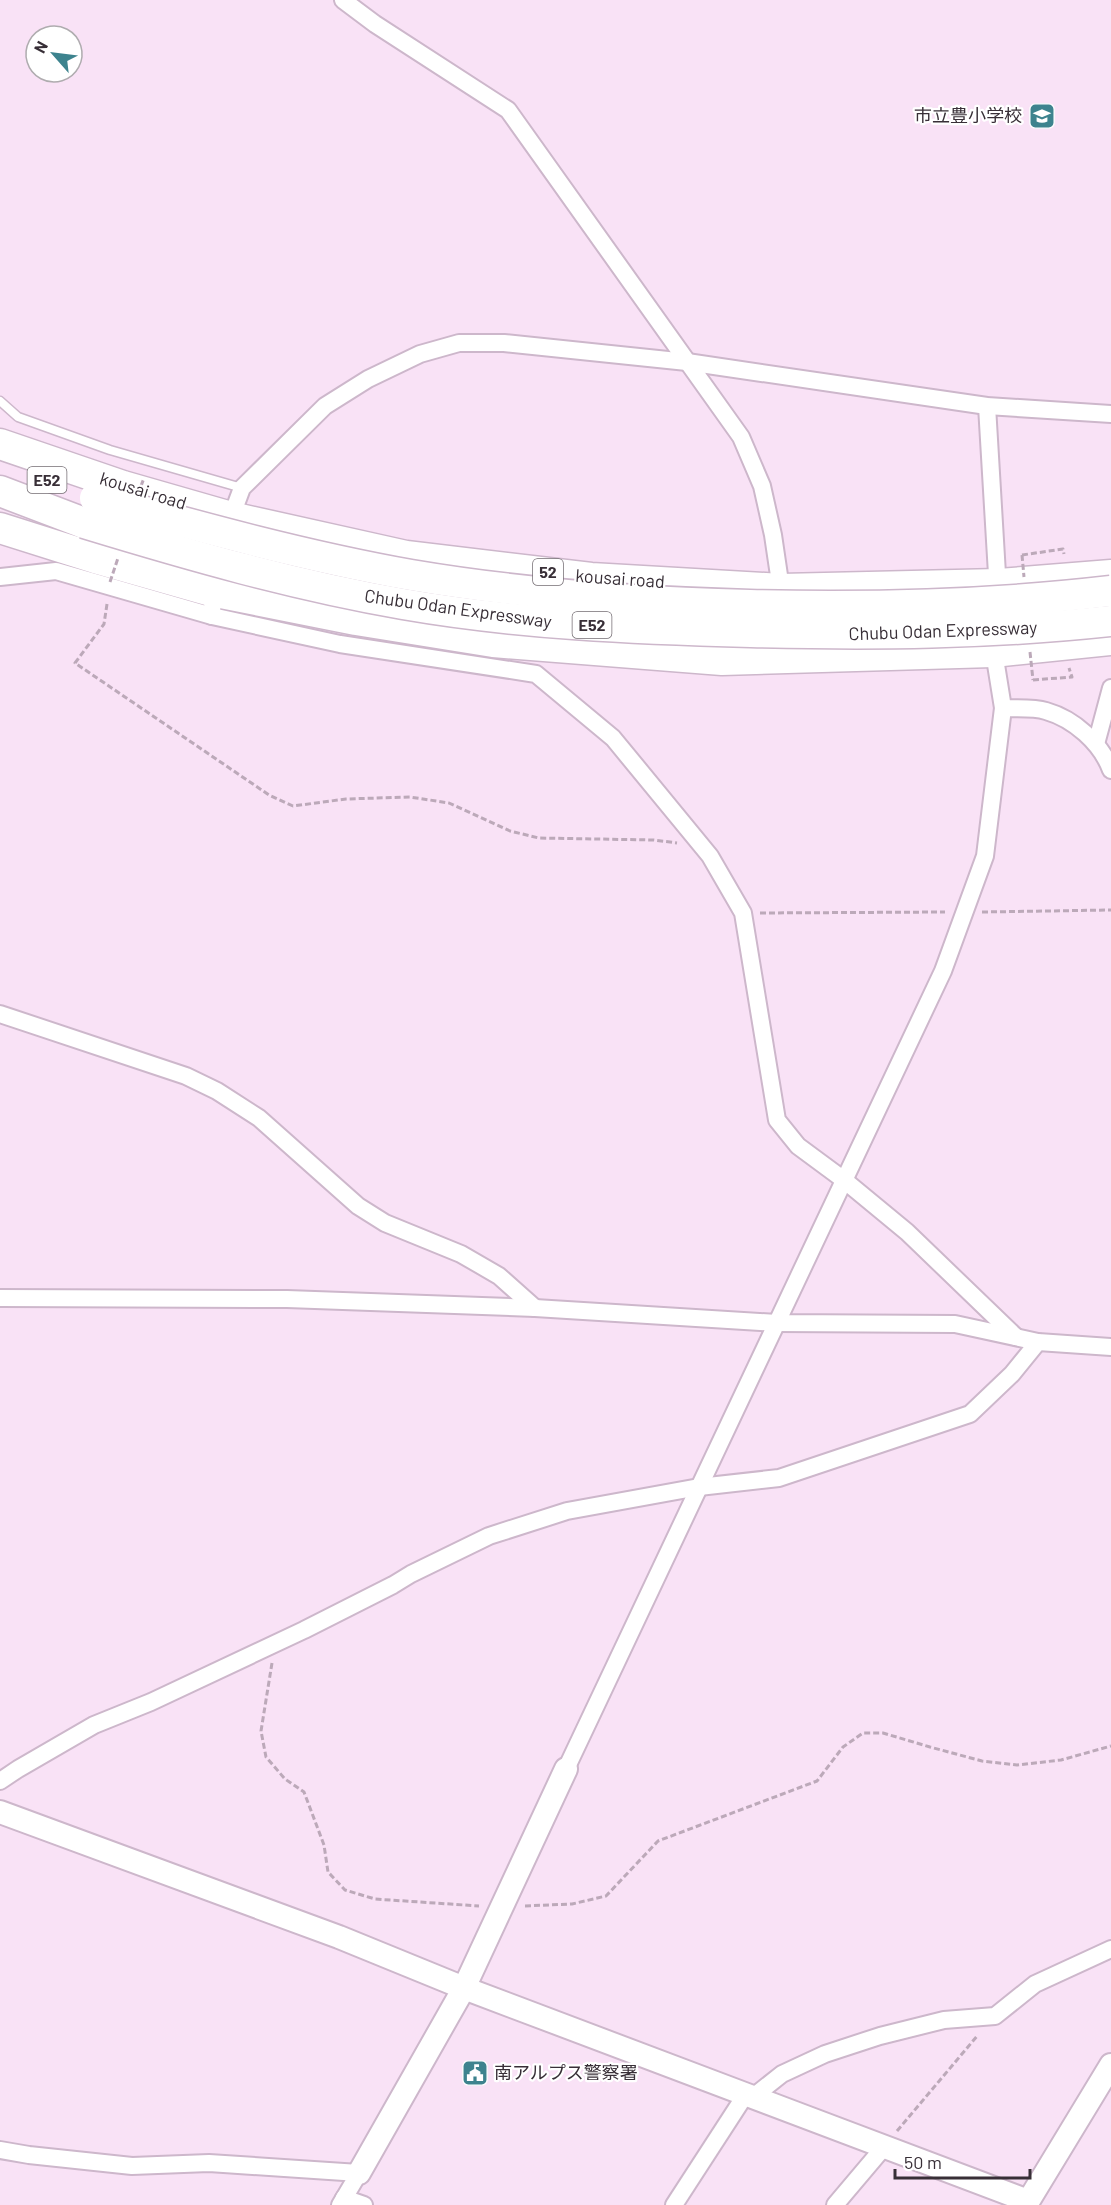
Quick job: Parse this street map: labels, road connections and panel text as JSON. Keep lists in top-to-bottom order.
{
  "streets": {
    "highway": [
      "E52",
      "kousai road",
      "52",
      "Chubu Odan Expressway"
    ]
  },
  "places": {
    "school or university": ["市立豊小学校"],
    "public building": ["南アルプス警察署"]
  },
  "scale_bar": "50 m",
  "north": "top left"
}
